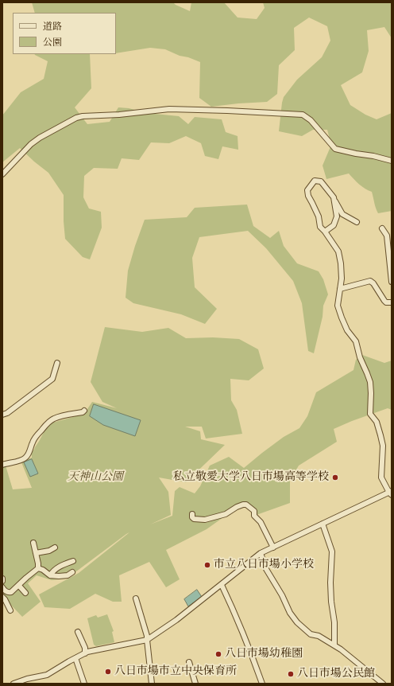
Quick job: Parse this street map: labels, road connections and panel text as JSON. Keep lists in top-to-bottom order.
{
  "parks": ["天神山公園"],
  "places": [
    "私立敬愛大学八日市場高等学校",
    "市立八日市場小学校",
    "八日市場幼稚園",
    "八日市場市立中央保育所",
    "八日市場公民館"
  ],
  "legend": ["道路", "公園"]
}
